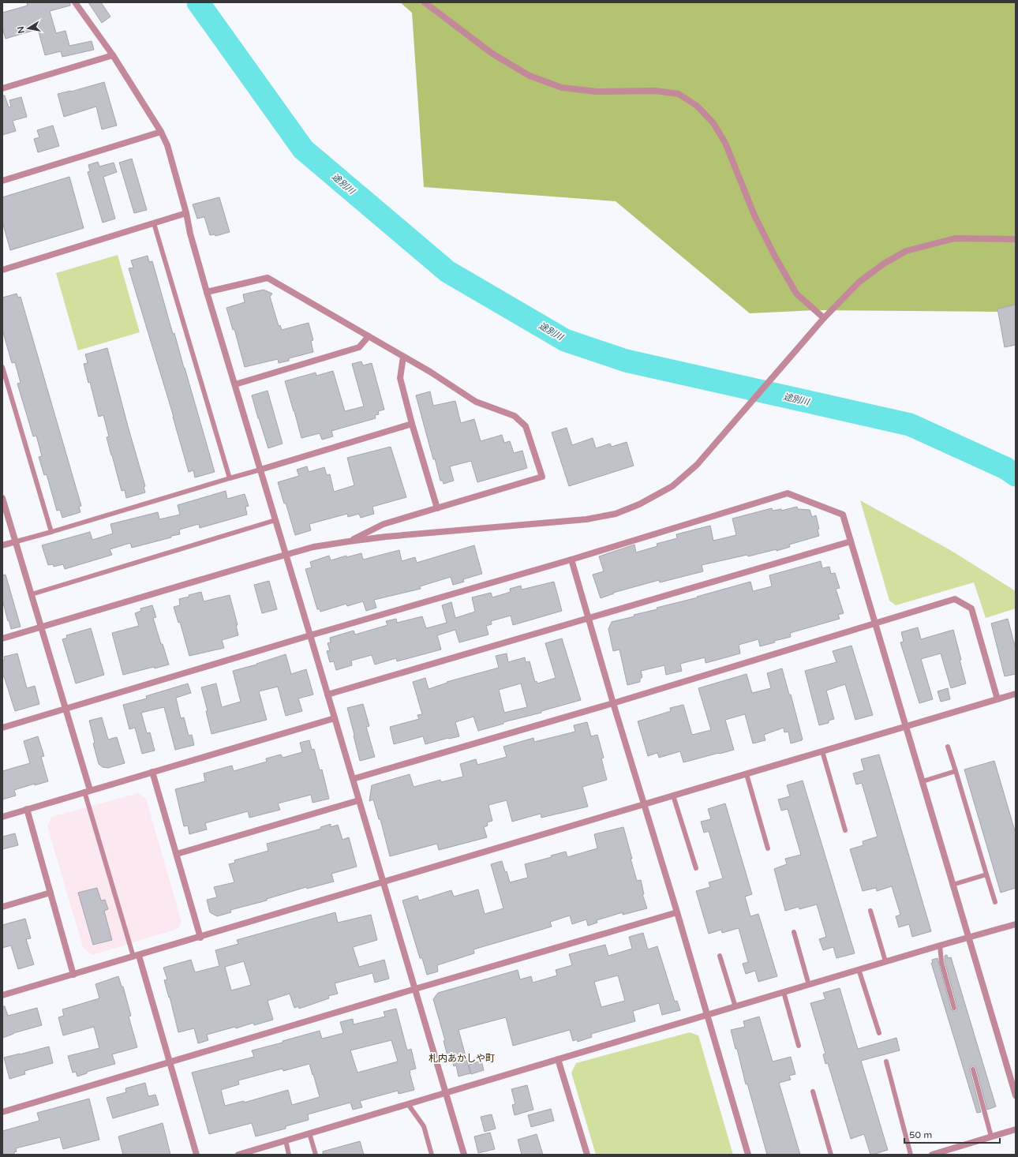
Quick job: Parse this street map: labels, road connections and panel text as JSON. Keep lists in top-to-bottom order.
{
  "districts": ["札内あかしや町"],
  "water": ["途別川"],
  "scale_bar": "50 m",
  "north": "left"
}
